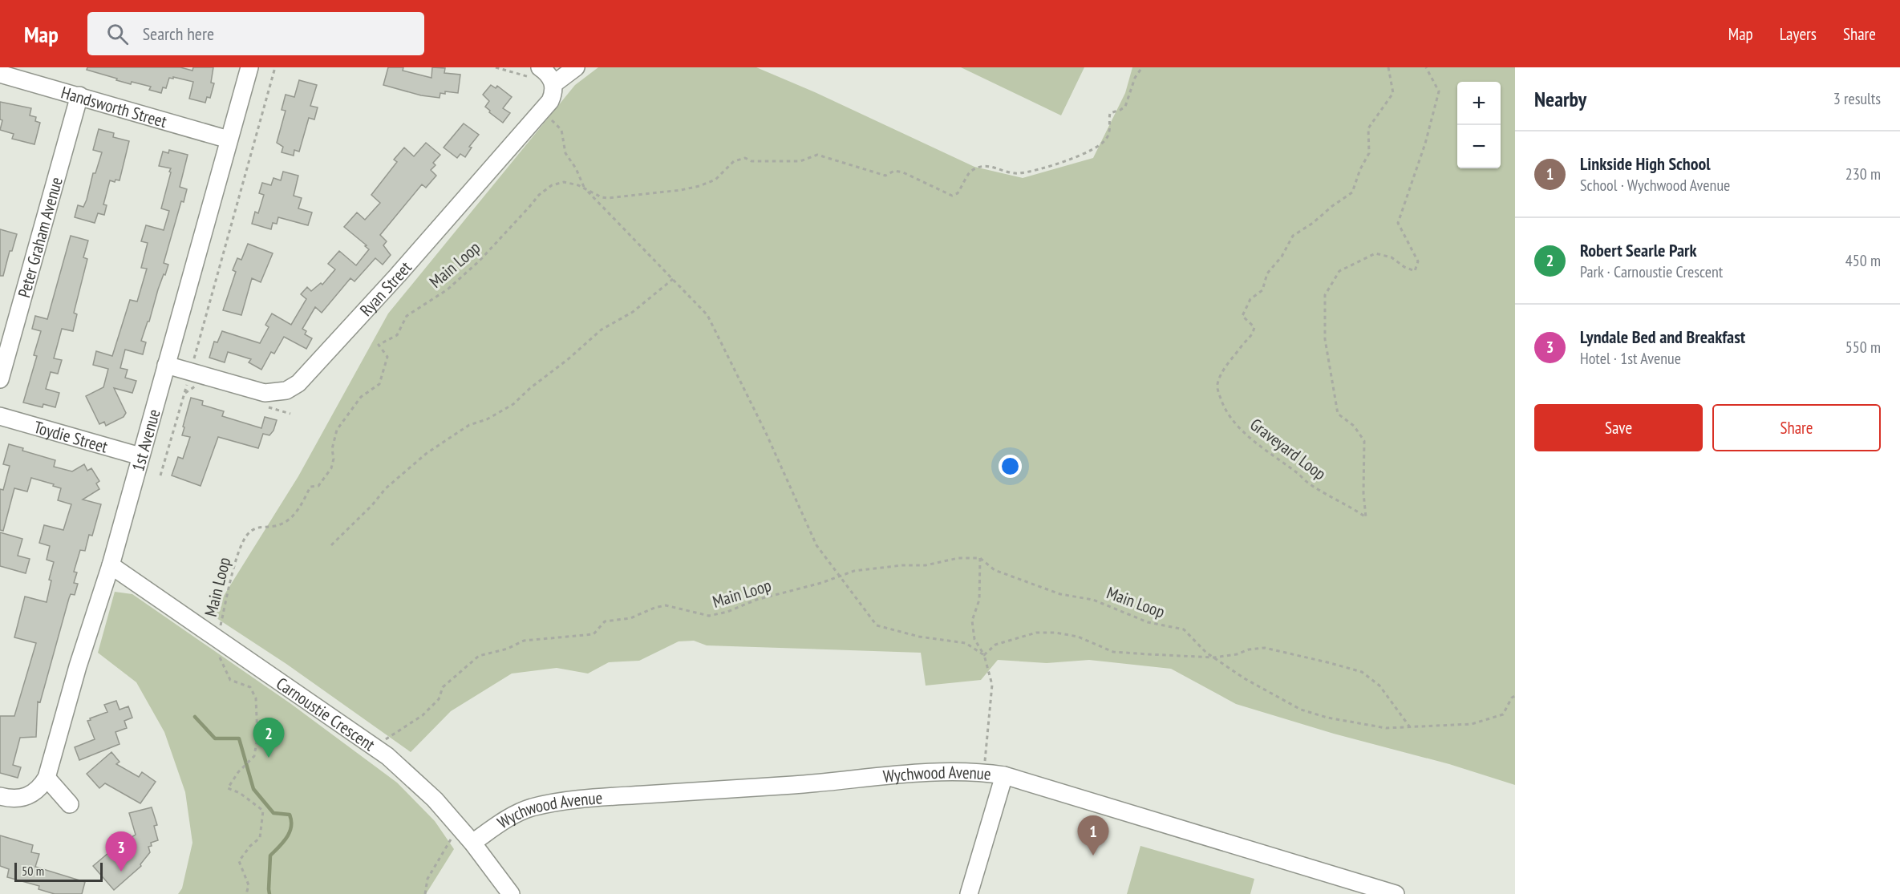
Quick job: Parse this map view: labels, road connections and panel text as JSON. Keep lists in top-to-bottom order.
{
  "streets": {
    "street": [
      "Handsworth Street",
      "Peter Graham Avenue",
      "Ryan Street",
      "Toydie Street",
      "1st Avenue",
      "Carnoustie Crescent",
      "Wychwood Avenue"
    ],
    "path": ["Main Loop", "Graveyard Loop"]
  },
  "crossings": [
    ["Handsworth Street", "Peter Graham Avenue"],
    ["Handsworth Street", "1st Avenue"],
    ["Main Loop", "Carnoustie Crescent"],
    ["Ryan Street", "1st Avenue"],
    ["Toydie Street", "1st Avenue"],
    ["1st Avenue", "Carnoustie Crescent"],
    ["Carnoustie Crescent", "Wychwood Avenue"]
  ],
  "scale_bar": "50 m",
  "page": {
    "header": "Map",
    "search": "Search here",
    "nav": ["Map", "Layers", "Share"],
    "heading": ["Nearby", "3 results"],
    "map_buttons": ["+", "−"],
    "list": [
      {
        "mark": "1",
        "name": "Linkside High School",
        "note": "School · Wychwood Avenue",
        "value": "230 m"
      },
      {
        "mark": "2",
        "name": "Robert Searle Park",
        "note": "Park · Carnoustie Crescent",
        "value": "450 m"
      },
      {
        "mark": "3",
        "name": "Lyndale Bed and Breakfast",
        "note": "Hotel · 1st Avenue",
        "value": "550 m"
      }
    ],
    "buttons": ["Save", "Share"],
    "pins": ["2", "1", "3"],
    "scale": "50 m"
  }
}
